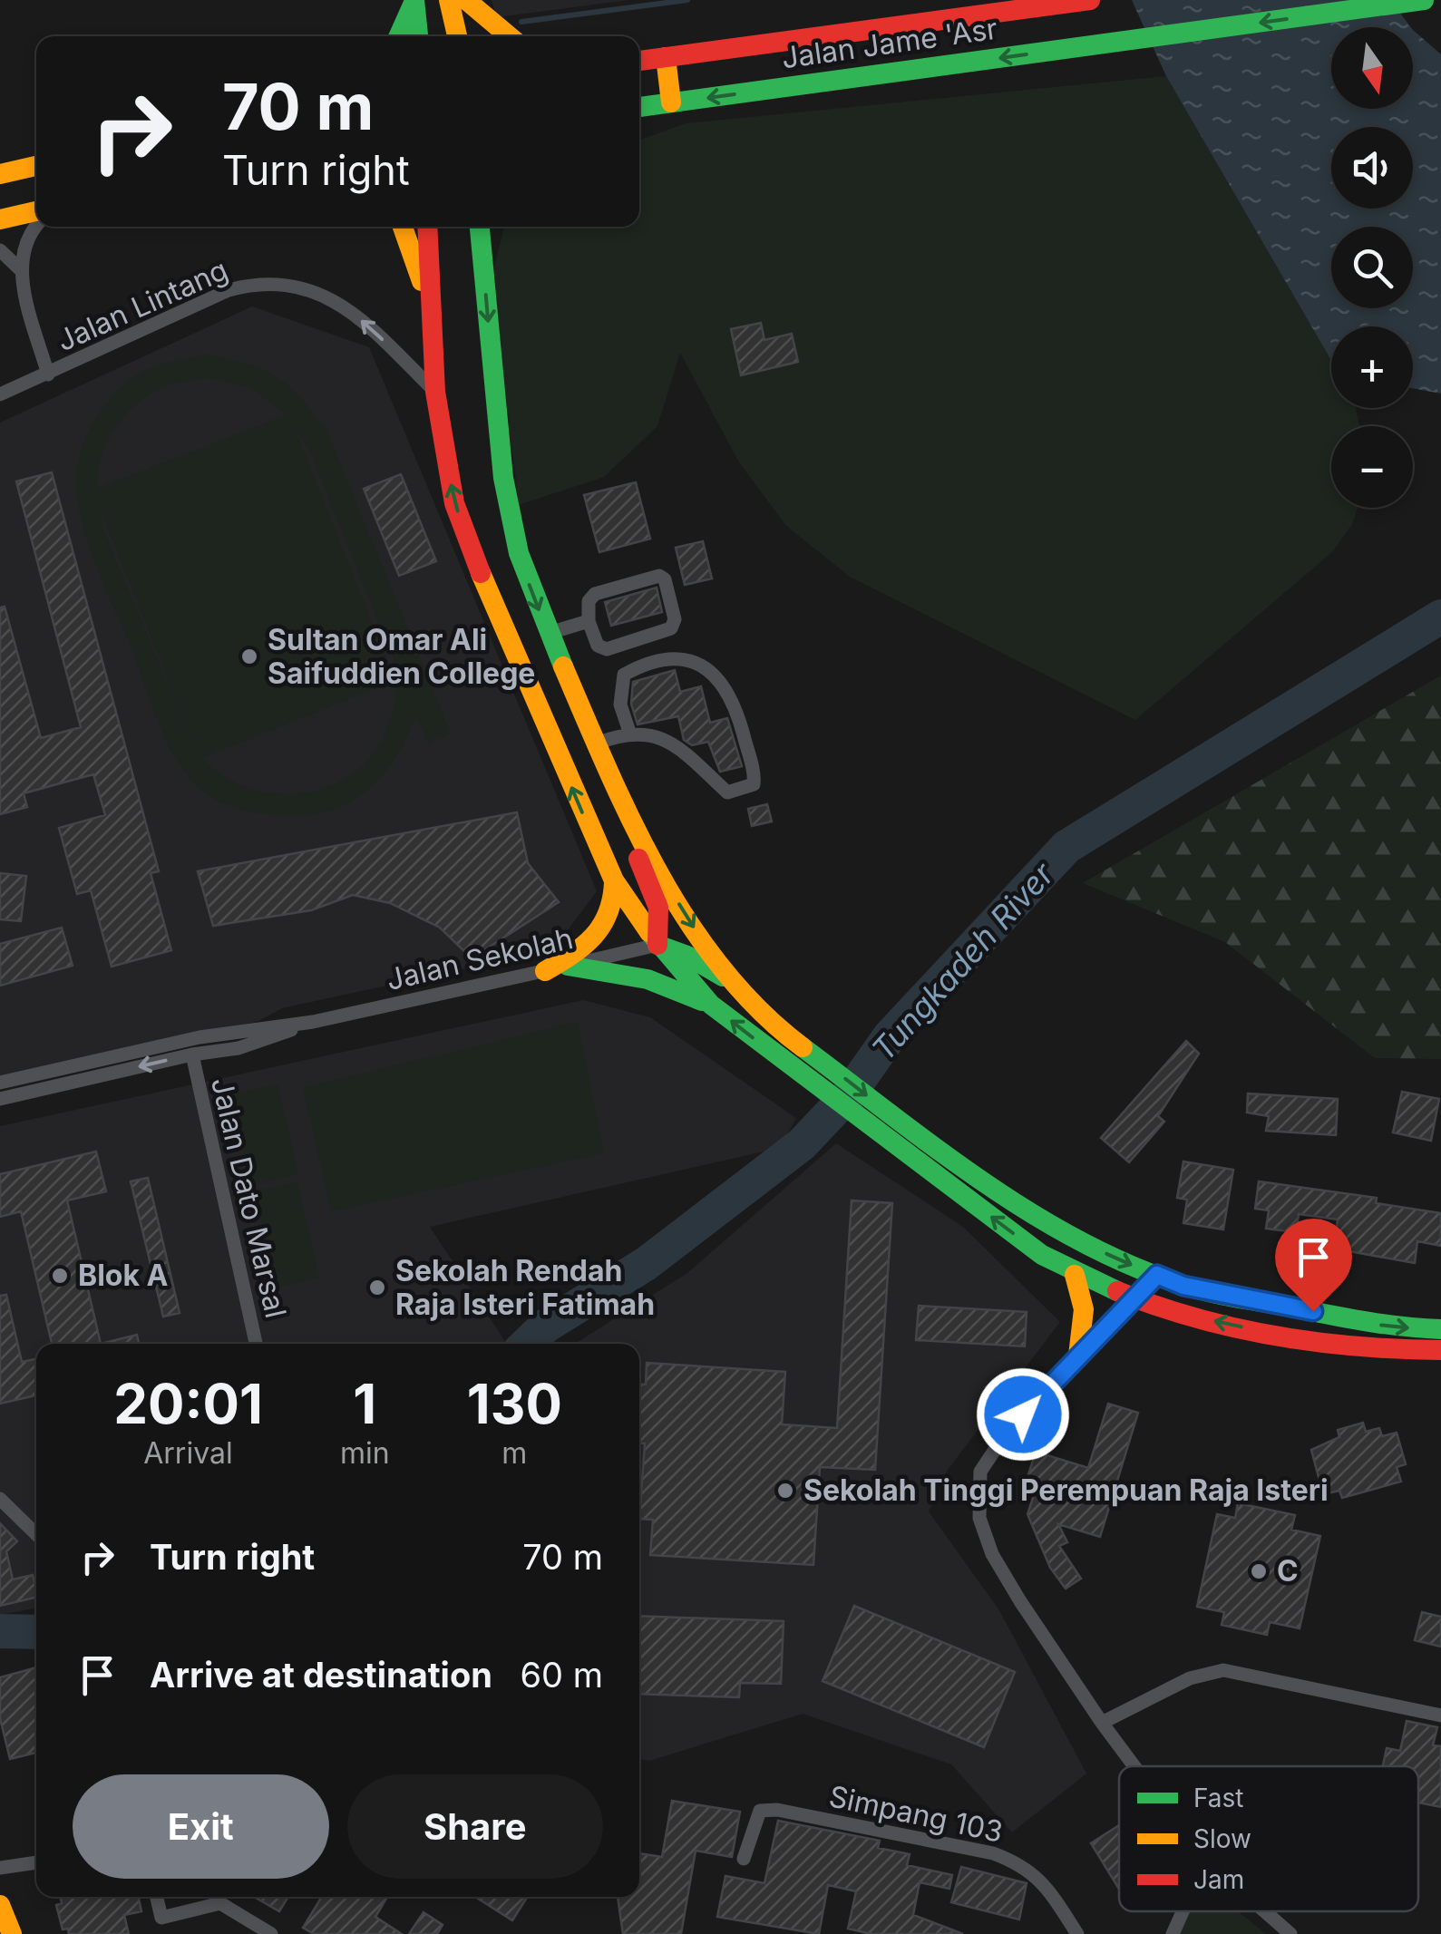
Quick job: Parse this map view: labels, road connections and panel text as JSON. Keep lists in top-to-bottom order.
{
  "streets": {
    "main road": ["Jalan Jame 'Asr"],
    "street": [
      "Jalan Lintang",
      "Jalan Sekolah",
      "Jalan Dato Marsal",
      "Simpang 103"
    ]
  },
  "crossings": [
    ["Jalan Sekolah", "Jalan Dato Marsal"]
  ],
  "one_way": ["Jalan Lintang"],
  "water": ["Tungkadeh River"],
  "places": [
    "Sultan Omar Ali Saifuddien College",
    "Blok A",
    "Sekolah Rendah Raja Isteri Fatimah",
    "Sekolah Tinggi Perempuan Raja Isteri",
    "C"
  ],
  "legend": ["Fast", "Slow", "Jam"],
  "north": "bottom",
  "page": {
    "map_buttons": ["+", "−"],
    "turn": ["70 m", "Turn right"],
    "eta": [
      "20:01",
      "Arrival",
      "1",
      "min",
      "130",
      "m"
    ],
    "list": [
      {
        "name": "Turn right",
        "value": "70 m"
      },
      {
        "name": "Arrive at destination",
        "value": "60 m"
      }
    ],
    "buttons": ["Exit", "Share"]
  }
}
